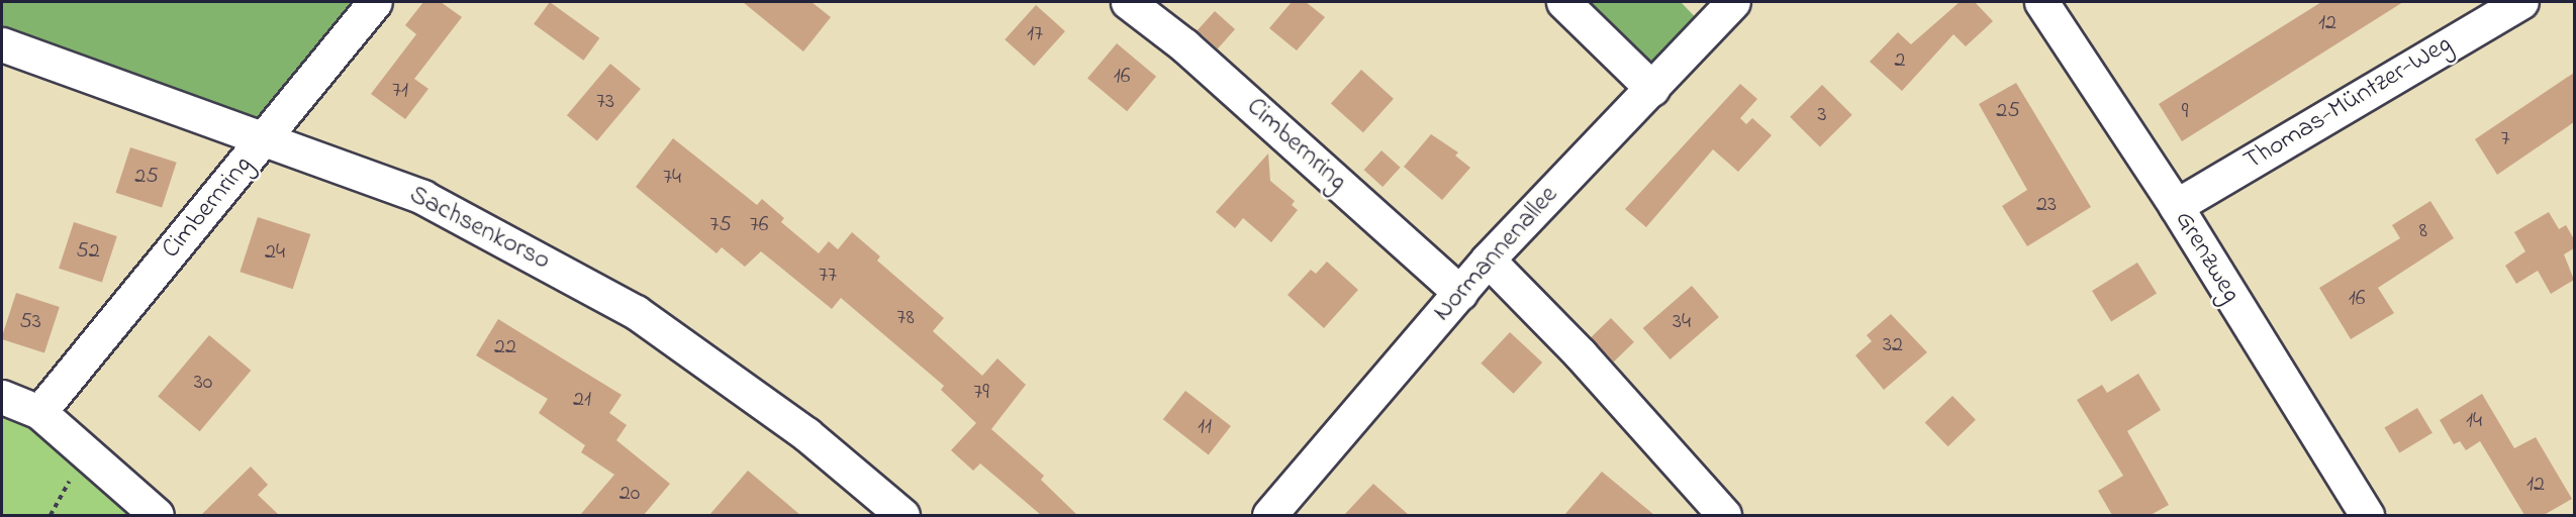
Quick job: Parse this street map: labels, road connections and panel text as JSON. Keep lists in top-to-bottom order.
{
  "streets": {
    "street": [
      "Thomas-Müntzer-Weg",
      "Cimbernring",
      "Sachsenkorso",
      "Normannenallee",
      "Grenzweg"
    ]
  },
  "crossings": [
    ["Thomas-Müntzer-Weg", "Grenzweg"],
    ["Cimbernring", "Sachsenkorso"],
    ["Cimbernring", "Normannenallee"]
  ],
  "house_numbers": [
    "12",
    "17",
    "2",
    "16",
    "71",
    "73",
    "25",
    "9",
    "3",
    "7",
    "25",
    "74",
    "23",
    "75",
    "76",
    "8",
    "52",
    "24",
    "77",
    "16",
    "78",
    "53",
    "34",
    "32",
    "22",
    "30",
    "79",
    "21",
    "14",
    "11",
    "12",
    "20"
  ]
}
